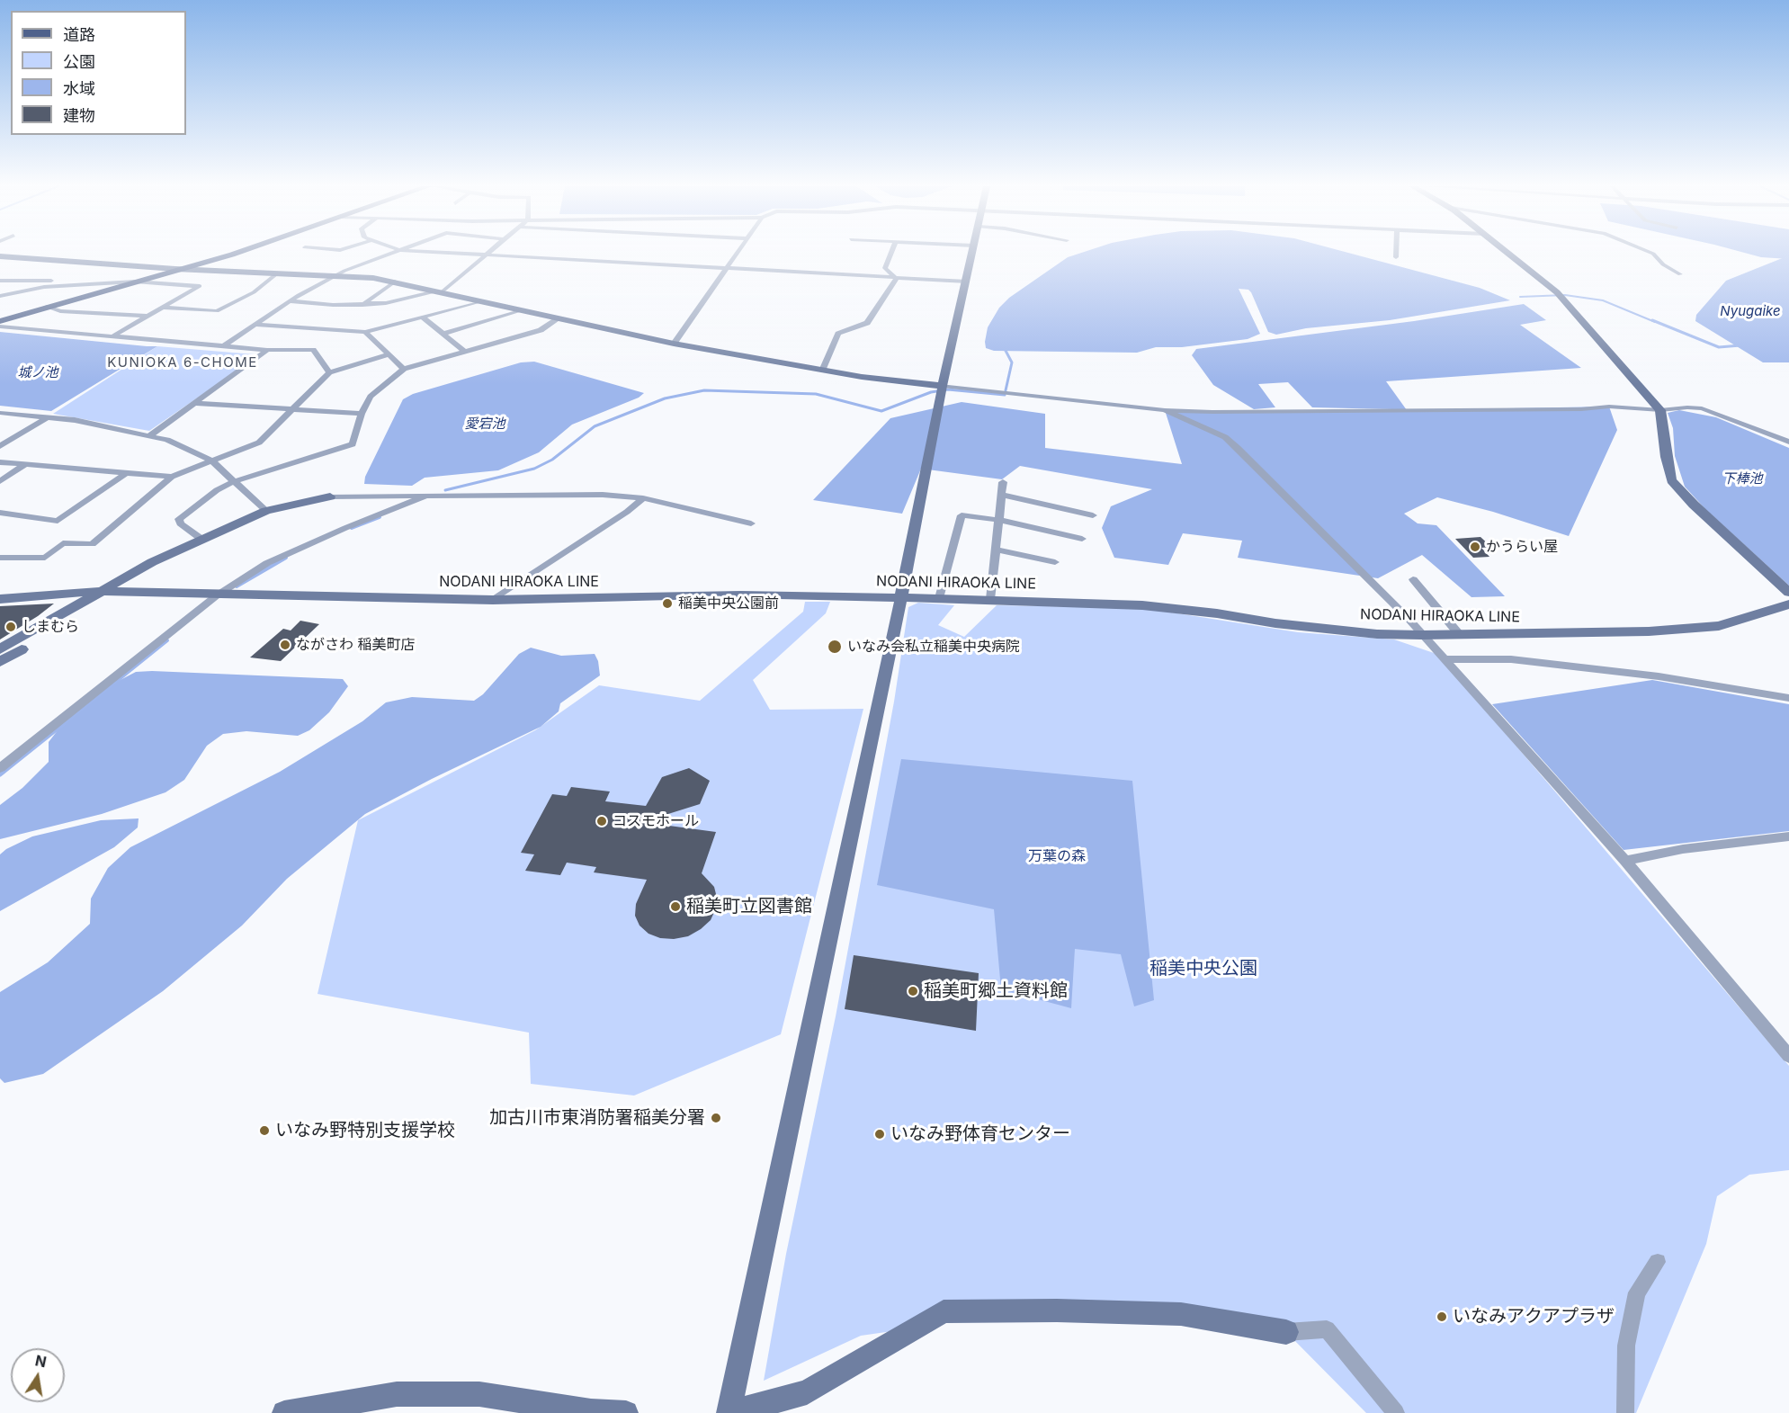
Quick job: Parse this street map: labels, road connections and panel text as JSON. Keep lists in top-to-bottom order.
{
  "streets": {
    "street": ["NODANI HIRAOKA LINE"]
  },
  "districts": ["KUNIOKA 6-CHOME"],
  "water": [
    "Nyugaike",
    "城ノ池",
    "愛宕池",
    "下棒池"
  ],
  "parks": ["万葉の森", "稲美中央公園"],
  "places": [
    "かうらい屋",
    "稲美中央公園前",
    "しまむら",
    "ながさわ 稲美町店",
    "いなみ会私立稲美中央病院",
    "コスモホール",
    "稲美町立図書館",
    "稲美町郷土資料館",
    "加古川市東消防署稲美分署",
    "いなみ野特別支援学校",
    "いなみ野体育センター",
    "いなみアクアプラザ"
  ],
  "legend": [
    "道路",
    "公園",
    "水域",
    "建物"
  ],
  "north": "top"
}
